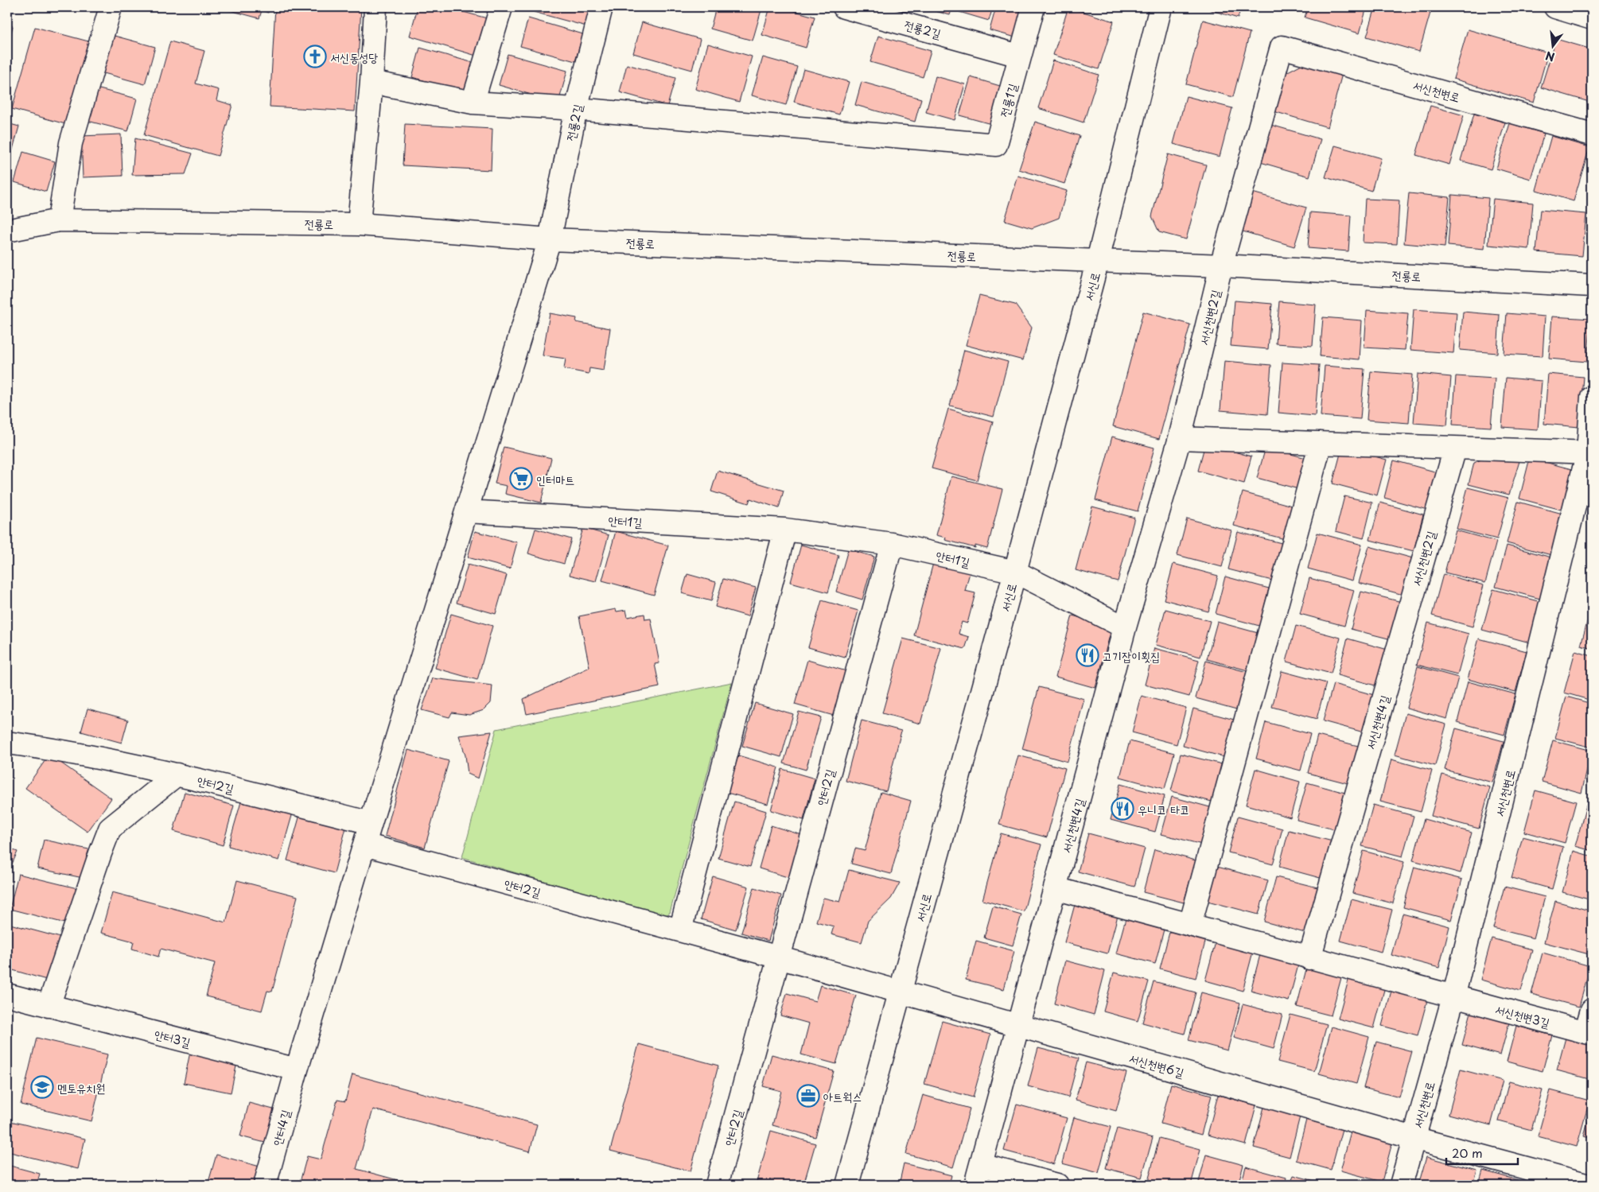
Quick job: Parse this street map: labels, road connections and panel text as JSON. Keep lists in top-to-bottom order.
{
  "streets": {
    "street": [
      "전룡2길",
      "서신천변로",
      "전룡1길",
      "전룡로",
      "서신로",
      "서신천변2길",
      "안터1길",
      "서신천변4길",
      "안터2길",
      "서신천변3길",
      "안터3길",
      "서신천변6길",
      "안터4길"
    ]
  },
  "crossings": [
    ["전룡2길", "전룡1길"],
    ["전룡2길", "전룡로"],
    ["서신천변로", "전룡로"],
    ["서신천변로", "서신천변2길"],
    ["서신천변로", "서신천변3길"],
    ["서신천변로", "서신천변6길"],
    ["전룡로", "서신로"],
    ["전룡로", "서신천변2길"],
    ["서신로", "안터1길"],
    ["서신로", "안터2길"],
    ["서신로", "서신천변6길"],
    ["서신천변2길", "안터1길"],
    ["서신천변2길", "서신천변4길"],
    ["안터1길", "서신천변4길"],
    ["안터1길", "안터2길"],
    ["서신천변4길", "서신천변6길"],
    ["안터2길", "서신천변6길"],
    ["안터3길", "안터4길"]
  ],
  "places": {
    "church": ["서신동성당"],
    "supermarket": ["인터마트"],
    "restaurant": ["고기잡이횟집", "우니코 타코"],
    "school or university": ["멘토유치원"],
    "office": ["아트웍스"]
  },
  "scale_bar": "20 m",
  "north": "bottom"
}
